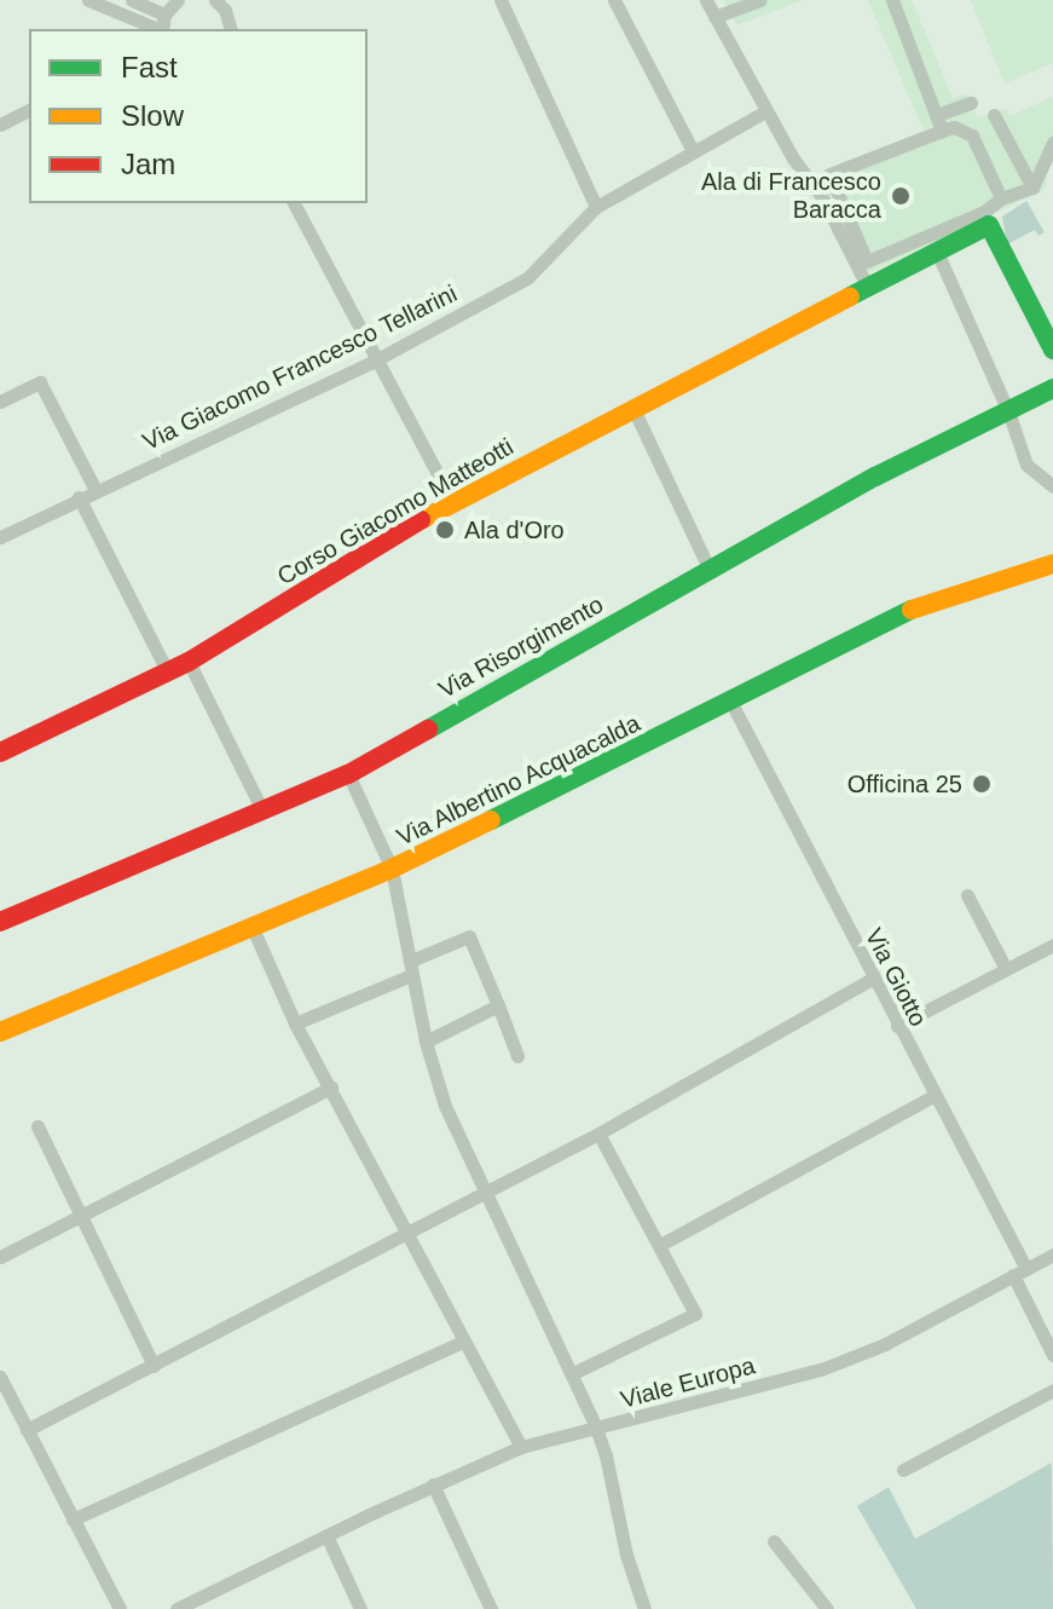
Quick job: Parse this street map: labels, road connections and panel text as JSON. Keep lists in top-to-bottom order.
{
  "streets": {
    "street": [
      "Via Giacomo Francesco Tellarini",
      "Corso Giacomo Matteotti",
      "Via Risorgimento",
      "Via Albertino Acquacalda",
      "Via Giotto",
      "Viale Europa"
    ]
  },
  "crossings": [
    ["Via Albertino Acquacalda", "Via Giotto"],
    ["Via Giotto", "Viale Europa"]
  ],
  "places": ["Ala di Francesco Baracca", "Ala d'Oro", "Officina 25"],
  "legend": ["Fast", "Slow", "Jam"]
}
